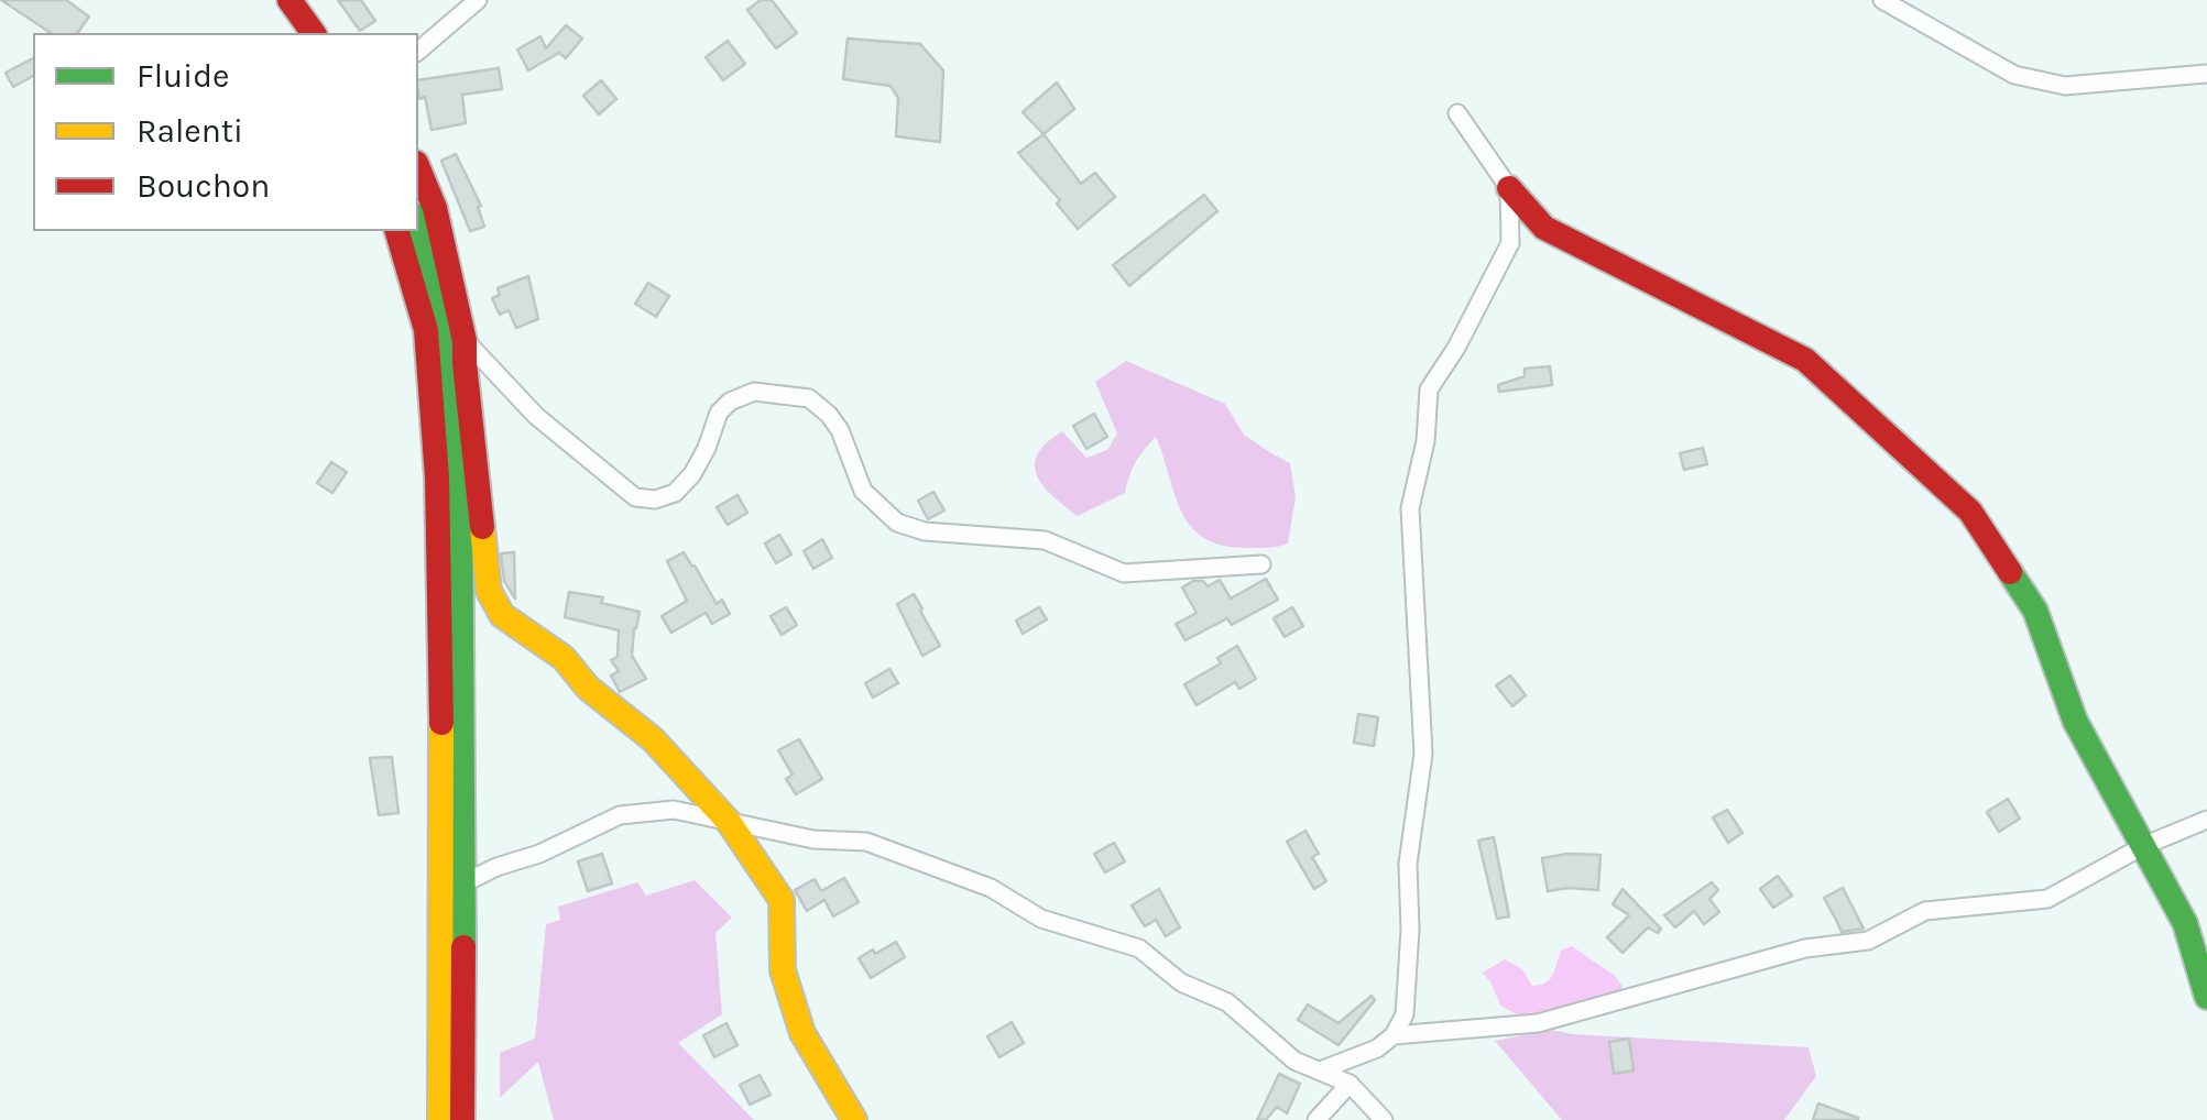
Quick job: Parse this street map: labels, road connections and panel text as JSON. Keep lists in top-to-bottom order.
{
  "legend": ["Fluide", "Ralenti", "Bouchon"]
}
